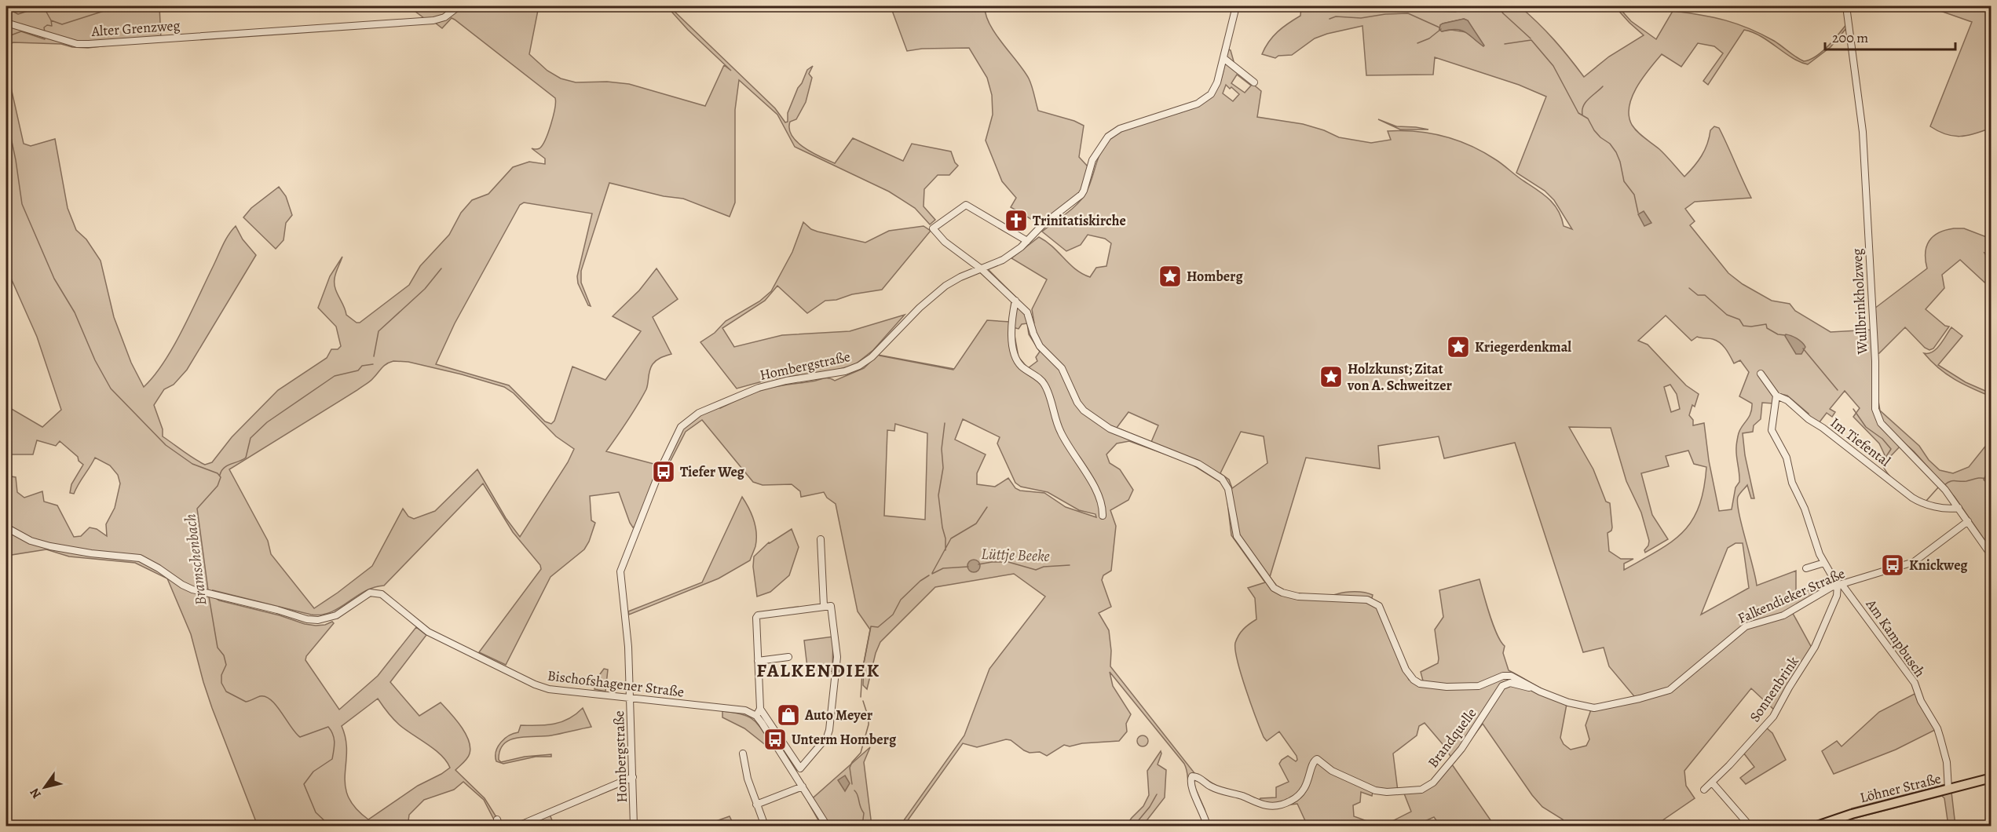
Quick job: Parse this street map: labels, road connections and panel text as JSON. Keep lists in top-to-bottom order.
{
  "streets": {
    "main road": ["Löhner Straße"],
    "street": [
      "Alter Grenzweg",
      "Wullbrinkholzweg",
      "Hombergstraße",
      "Im Tiefental",
      "Falkendieker Straße",
      "Am Kampbusch",
      "Bischofshagener Straße",
      "Sonnenbrink",
      "Brandquelle"
    ]
  },
  "crossings": [
    ["Wullbrinkholzweg", "Im Tiefental"],
    ["Wullbrinkholzweg", "Falkendieker Straße"],
    ["Hombergstraße", "Falkendieker Straße"],
    ["Hombergstraße", "Bischofshagener Straße"],
    ["Falkendieker Straße", "Am Kampbusch"],
    ["Falkendieker Straße", "Sonnenbrink"],
    ["Falkendieker Straße", "Brandquelle"],
    ["Am Kampbusch", "Sonnenbrink"],
    ["Am Kampbusch", "Löhner Straße"]
  ],
  "districts": ["FALKENDIEK"],
  "water": ["Lüttje Beeke", "Bramschenbach"],
  "places": {
    "church": ["Trinitatiskirche"],
    "place": ["Homberg", "Kriegerdenkmal", "Holzkunst; Zitat von A. Schweitzer"],
    "bus stop": ["Tiefer Weg", "Knickweg", "Unterm Homberg"],
    "shop": ["Auto Meyer"]
  },
  "scale_bar": "200 m",
  "north": "bottom left"
}
